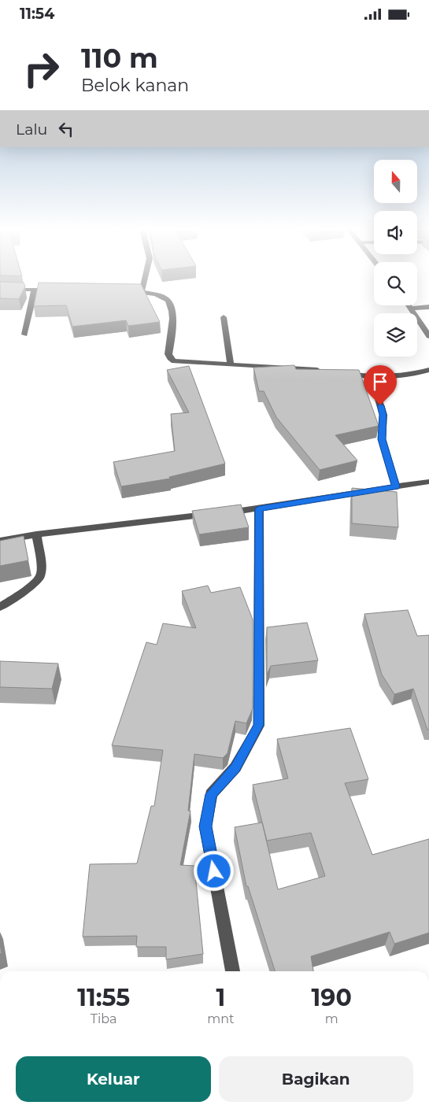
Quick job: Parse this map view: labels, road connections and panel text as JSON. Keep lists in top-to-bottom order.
{
  "north": "top",
  "page": {
    "status": "11:54",
    "turn": ["110 m", "Belok kanan"],
    "then": "Lalu",
    "eta": [
      "11:55",
      "Tiba",
      "1",
      "mnt",
      "190",
      "m"
    ],
    "buttons": ["Keluar", "Bagikan"]
  }
}
